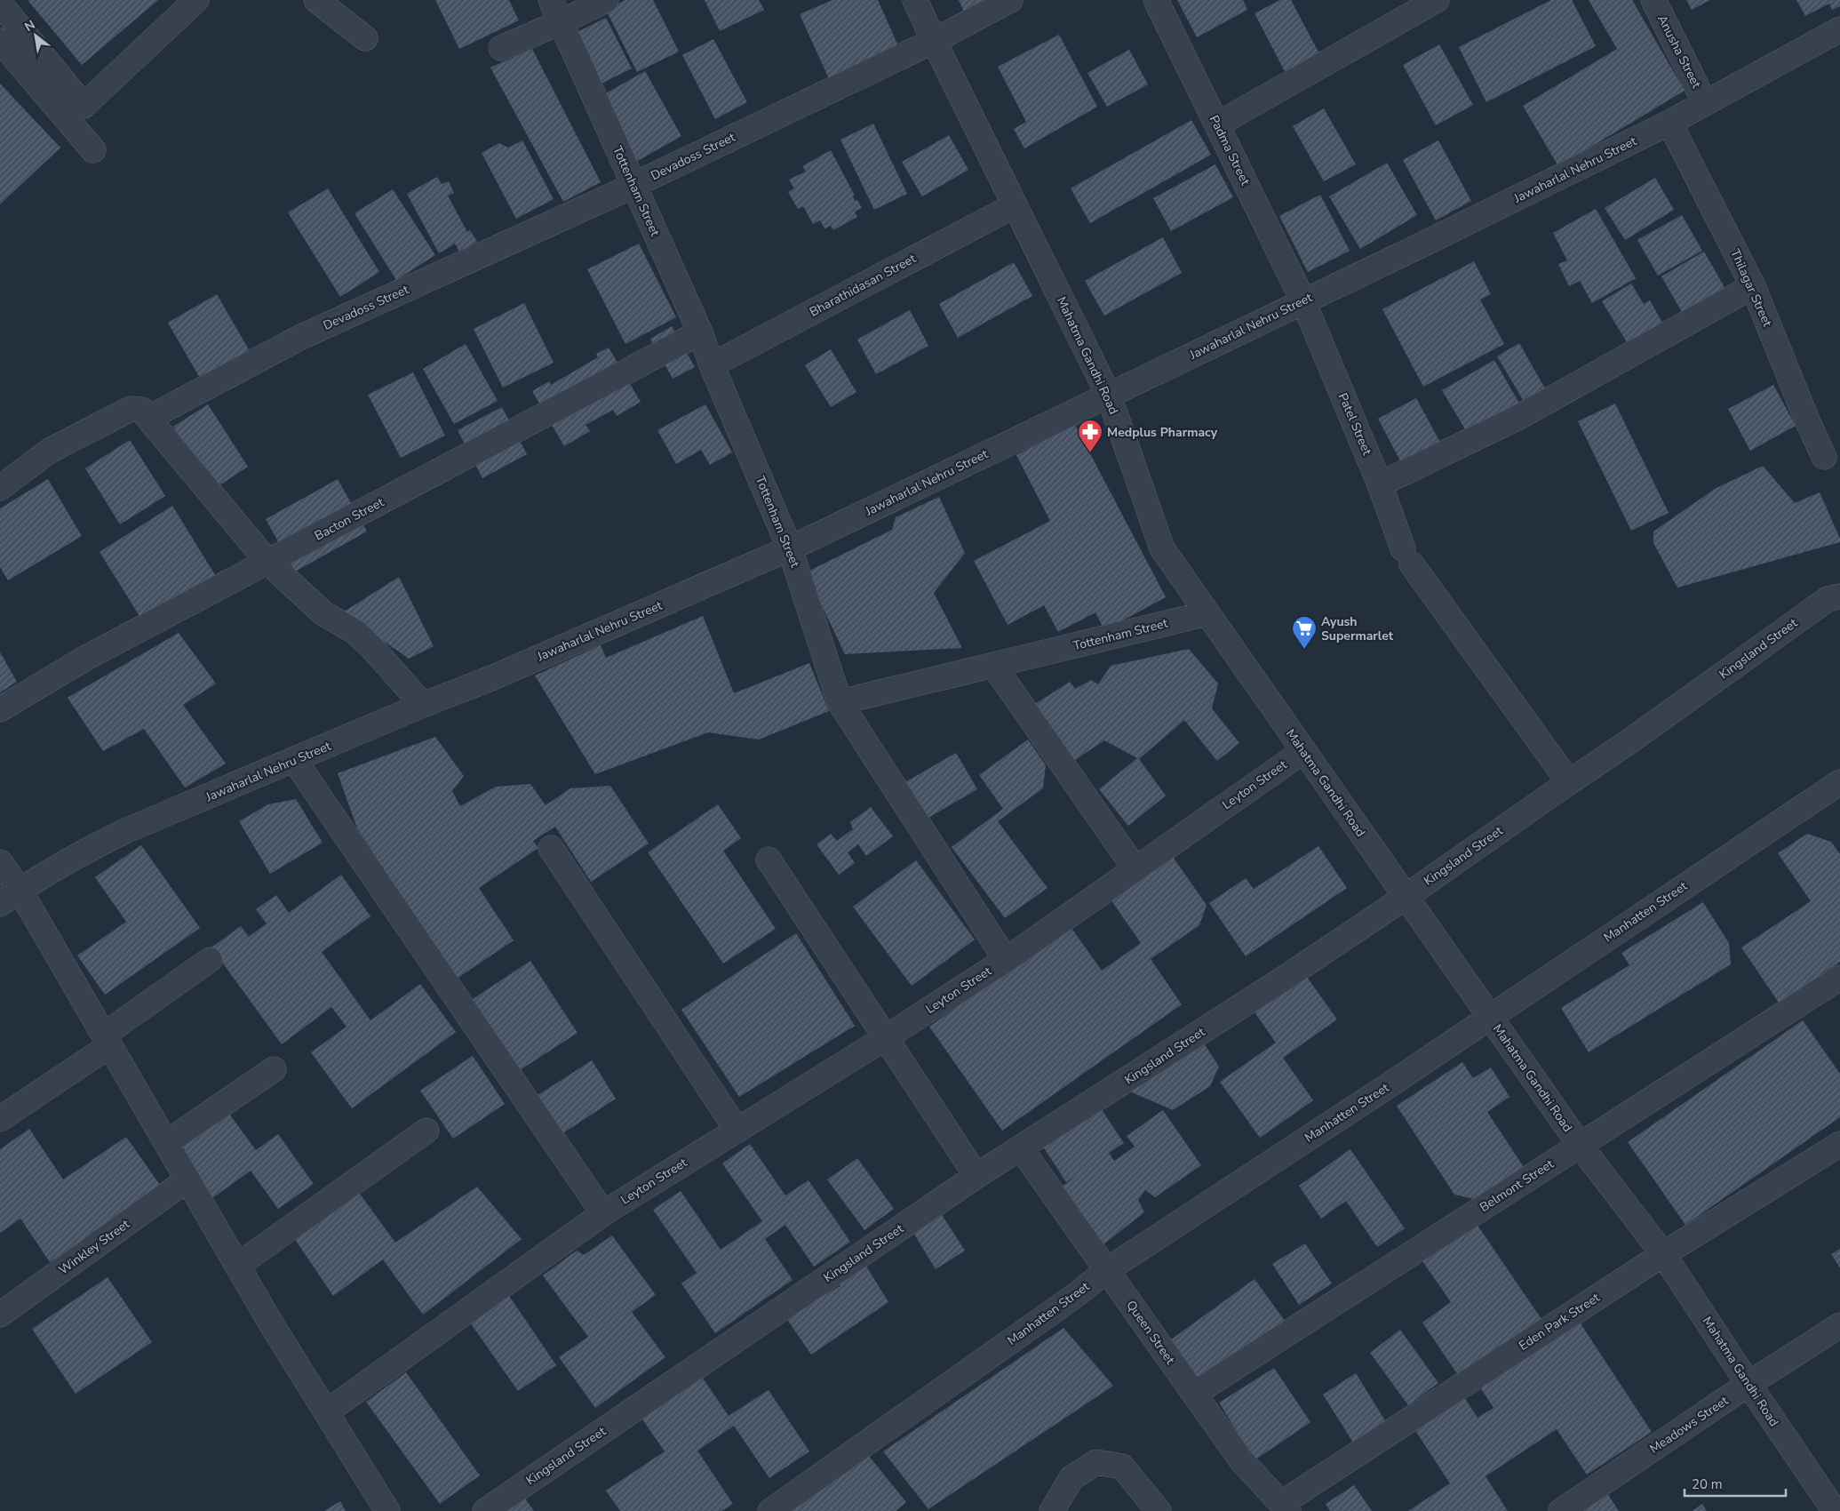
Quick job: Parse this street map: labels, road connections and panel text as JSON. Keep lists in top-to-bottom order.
{
  "streets": {
    "street": [
      "Anusha Street",
      "Padma Street",
      "Devadoss Street",
      "Jawaharlal Nehru Street",
      "Tottenham Street",
      "Bharathidasan Street",
      "Thilagar Street",
      "Mahatma Gandhi Road",
      "Patel Street",
      "Bacton Street",
      "Kingsland Street",
      "Leyton Street",
      "Manhatten Street",
      "Belmont Street",
      "Winkley Street",
      "Eden Park Street",
      "Queen Street",
      "Meadows Street"
    ]
  },
  "crossings": [
    ["Anusha Street", "Jawaharlal Nehru Street"],
    ["Padma Street", "Jawaharlal Nehru Street"],
    ["Padma Street", "Patel Street"],
    ["Devadoss Street", "Tottenham Street"],
    ["Devadoss Street", "Mahatma Gandhi Road"],
    ["Jawaharlal Nehru Street", "Tottenham Street"],
    ["Jawaharlal Nehru Street", "Thilagar Street"],
    ["Jawaharlal Nehru Street", "Mahatma Gandhi Road"],
    ["Jawaharlal Nehru Street", "Patel Street"],
    ["Tottenham Street", "Bharathidasan Street"],
    ["Tottenham Street", "Mahatma Gandhi Road"],
    ["Tottenham Street", "Bacton Street"],
    ["Bharathidasan Street", "Mahatma Gandhi Road"],
    ["Mahatma Gandhi Road", "Kingsland Street"],
    ["Mahatma Gandhi Road", "Leyton Street"],
    ["Mahatma Gandhi Road", "Manhatten Street"],
    ["Mahatma Gandhi Road", "Belmont Street"],
    ["Mahatma Gandhi Road", "Eden Park Street"],
    ["Mahatma Gandhi Road", "Meadows Street"],
    ["Patel Street", "Kingsland Street"],
    ["Kingsland Street", "Queen Street"],
    ["Manhatten Street", "Queen Street"],
    ["Belmont Street", "Queen Street"],
    ["Eden Park Street", "Queen Street"]
  ],
  "places": {
    "pharmacy": ["Medplus Pharmacy"],
    "supermarket": ["Ayush Supermarlet"]
  },
  "scale_bar": "20 m",
  "north": "top left"
}
